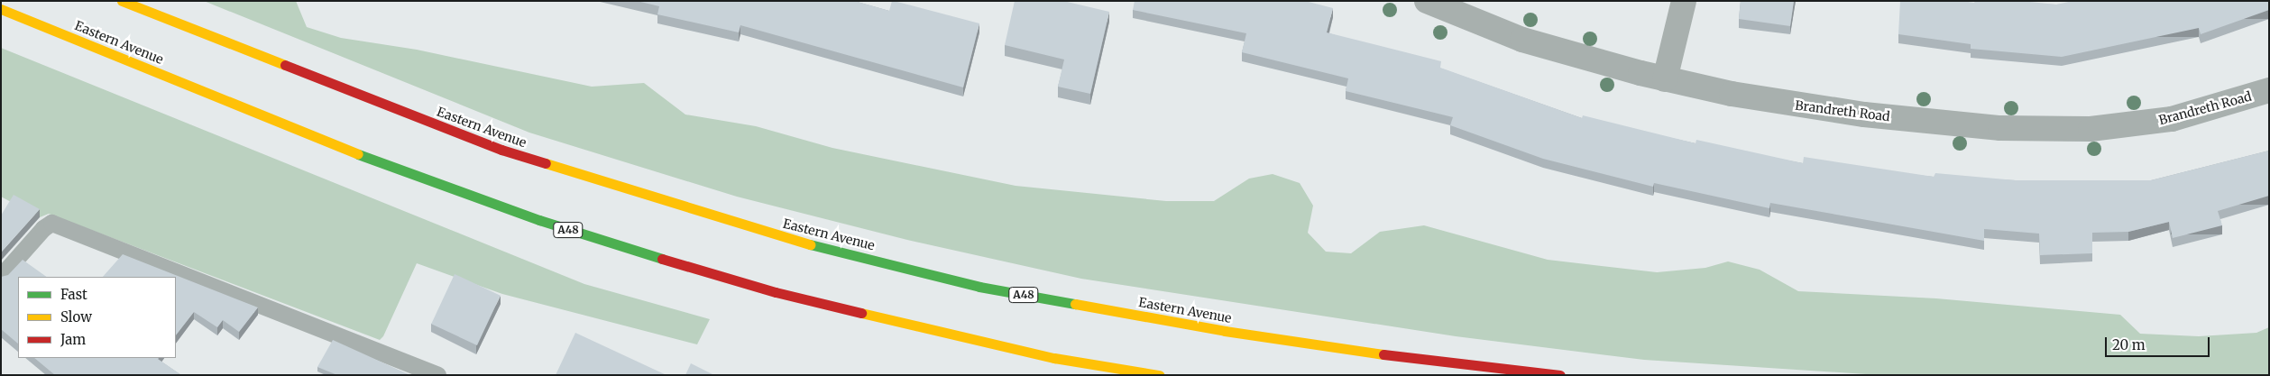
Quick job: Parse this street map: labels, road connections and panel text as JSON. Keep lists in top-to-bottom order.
{
  "streets": {
    "highway": ["Eastern Avenue", "A48"],
    "street": ["Brandreth Road"]
  },
  "legend": ["Fast", "Slow", "Jam"],
  "scale_bar": "20 m"
}
